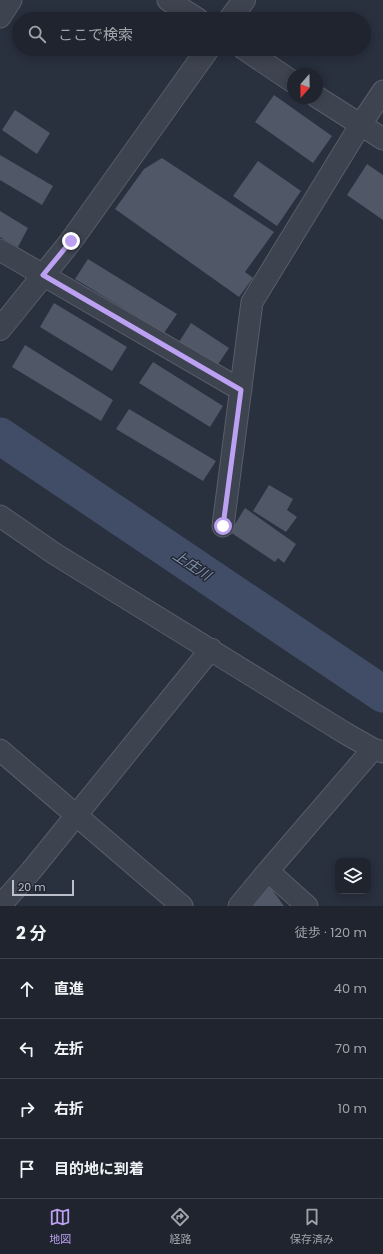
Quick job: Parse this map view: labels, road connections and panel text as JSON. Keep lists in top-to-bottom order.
{
  "water": ["上庄川"],
  "scale_bar": "20 m",
  "north": "bottom",
  "page": {
    "search": "ここで検索",
    "scale": "20 m",
    "heading": ["2 分", "徒歩 · 120 m"],
    "list": [
      ["直進", "40 m"],
      ["左折", "70 m"],
      ["右折", "10 m"],
      "目的地に到着"
    ],
    "nav": ["地図", "経路", "保存済み"]
  }
}
